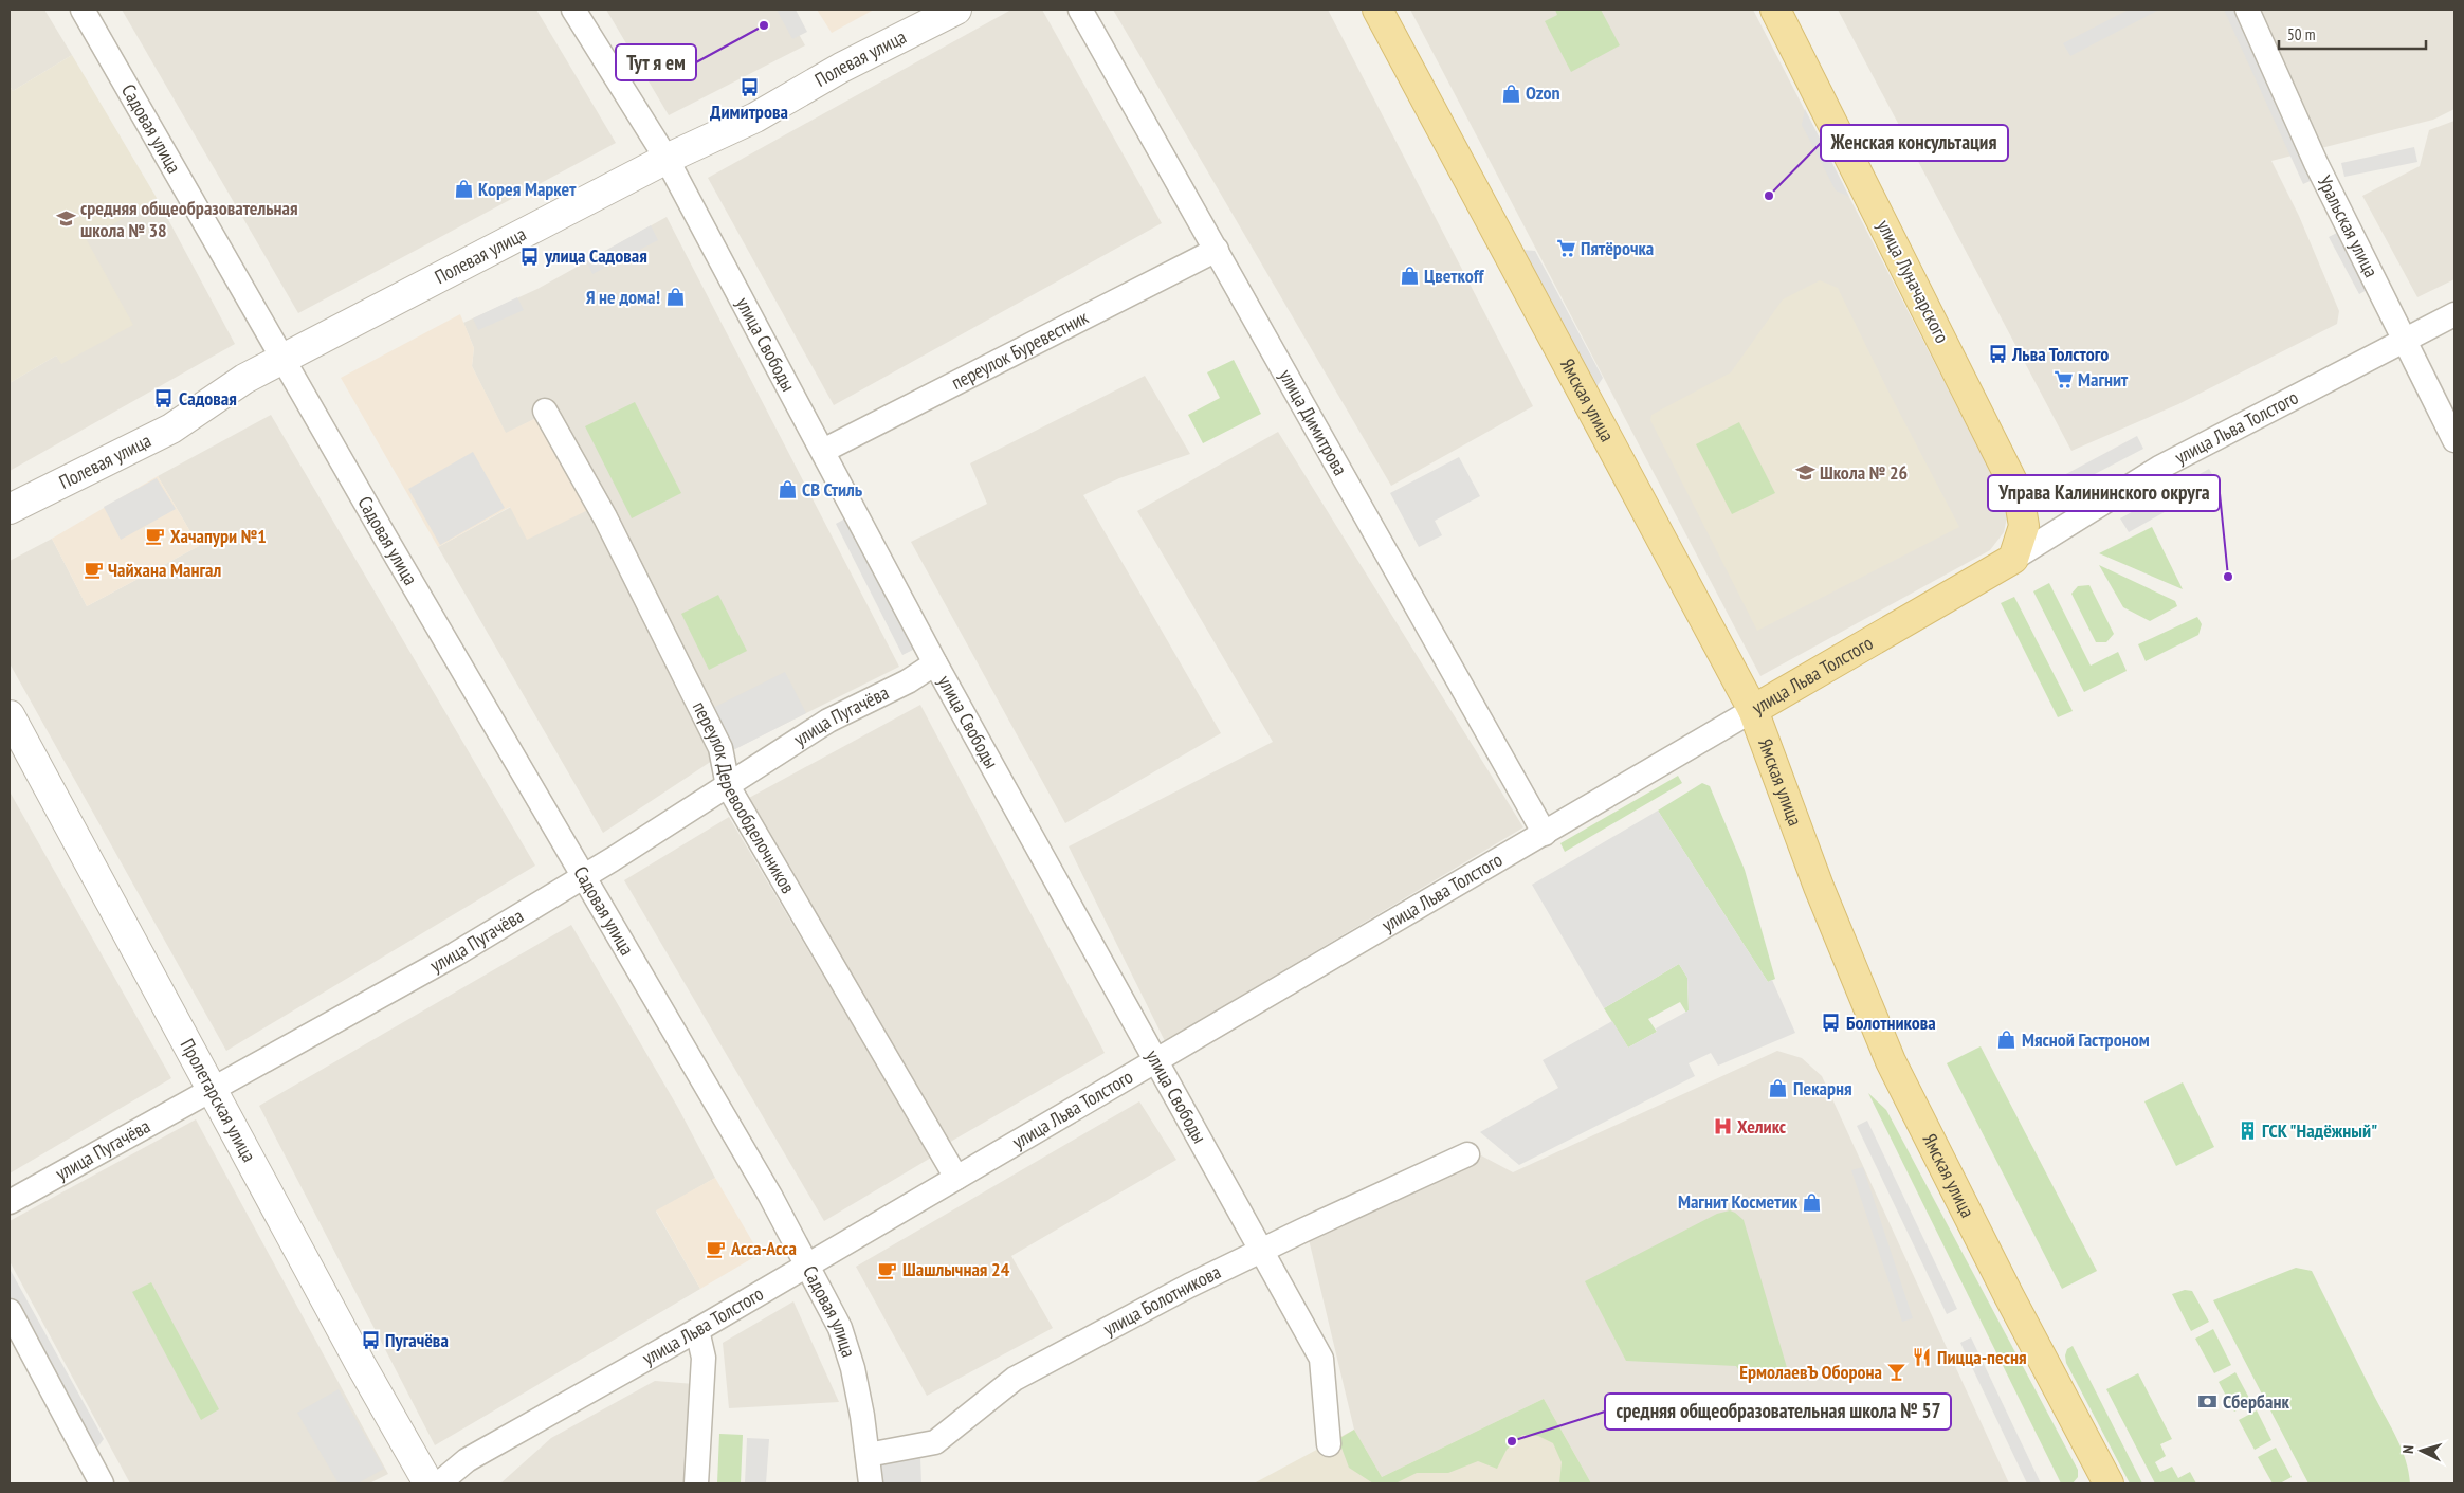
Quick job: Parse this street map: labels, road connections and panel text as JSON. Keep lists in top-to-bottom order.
{
  "streets": {
    "main road": ["улица Луначарского", "Ямская улица", "улица Льва Толстого"],
    "street": [
      "Полевая улица",
      "Садовая улица",
      "Уральская улица",
      "улица Свободы",
      "переулок Буревестник",
      "улица Димитрова",
      "улица Пугачёва",
      "переулок Деревообделочников",
      "Пролетарская улица",
      "улица Болотникова"
    ]
  },
  "crossings": [
    ["Полевая улица", "Садовая улица"],
    ["Полевая улица", "улица Свободы"],
    ["Садовая улица", "улица Льва Толстого"],
    ["Садовая улица", "улица Пугачёва"],
    ["Садовая улица", "улица Болотникова"],
    ["Уральская улица", "улица Льва Толстого"],
    ["улица Луначарского", "улица Льва Толстого"],
    ["улица Свободы", "переулок Буревестник"],
    ["улица Свободы", "улица Льва Толстого"],
    ["улица Свободы", "улица Пугачёва"],
    ["улица Свободы", "улица Болотникова"],
    ["переулок Буревестник", "улица Димитрова"],
    ["Ямская улица", "улица Льва Толстого"],
    ["улица Димитрова", "улица Льва Толстого"],
    ["улица Льва Толстого", "переулок Деревообделочников"],
    ["улица Пугачёва", "переулок Деревообделочников"],
    ["улица Пугачёва", "Пролетарская улица"]
  ],
  "places": {
    "other": [
      "Тут я ем",
      "Женская консультация",
      "Управа Калининского округа",
      "средняя общеобразовательная школа № 57"
    ],
    "bus stop": [
      "Димитрова",
      "улица Садовая",
      "Льва Толстого",
      "Садовая",
      "Болотникова",
      "Пугачёва"
    ],
    "shop": [
      "Ozon",
      "Корея Маркет",
      "Цветкоff",
      "Я не дома!",
      "СВ Стиль",
      "Мясной Гастроном",
      "Пекарня",
      "Магнит Косметик"
    ],
    "school or university": ["средняя общеобразовательная школа № 38", "Школа № 26"],
    "supermarket": ["Пятёрочка", "Магнит"],
    "cafe": [
      "Хачапури №1",
      "Чайхана Мангал",
      "Асса-Асса",
      "Шашлычная 24"
    ],
    "hospital": ["Хеликс"],
    "building": ["ГСК \"Надёжный\""],
    "restaurant": ["Пицца-песня"],
    "bar": ["ЕрмолаевЪ Оборона"],
    "bank": ["Сбербанк"]
  },
  "scale_bar": "50 m",
  "north": "left"
}
